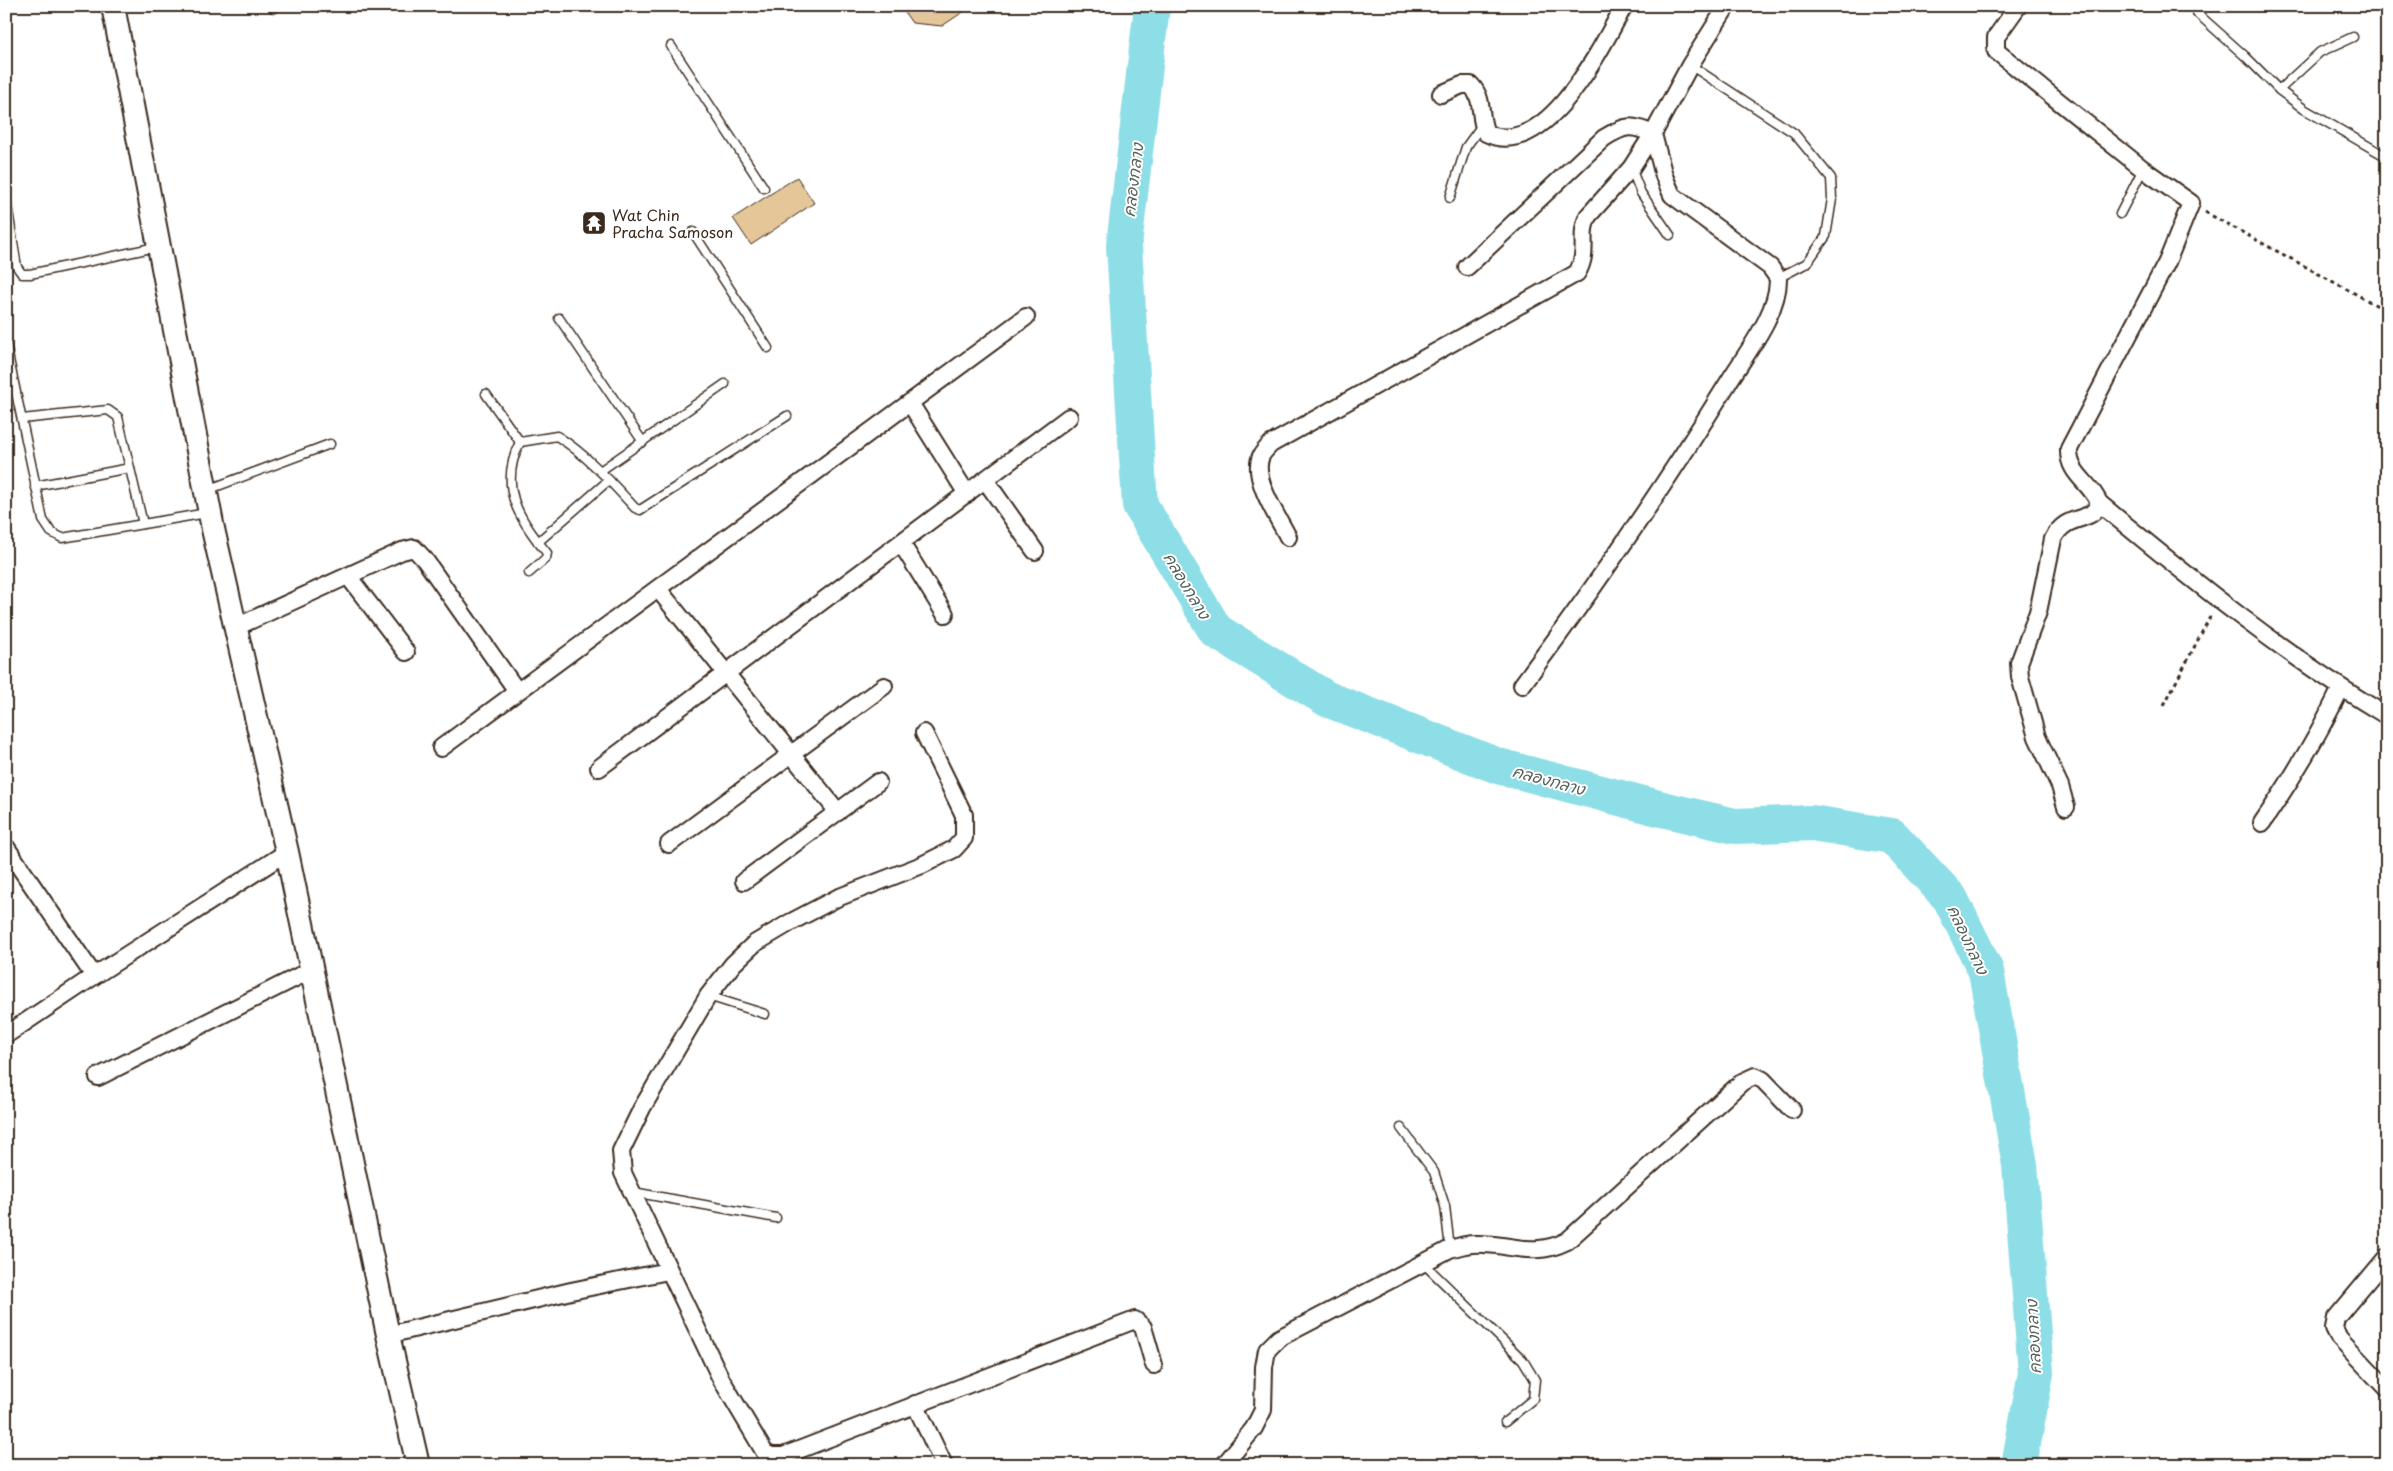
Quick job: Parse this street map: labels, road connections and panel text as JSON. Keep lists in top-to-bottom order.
{
  "water": ["คลองกลาง"],
  "places": {
    "temple": ["Wat Chin Pracha Samoson"]
  }
}
